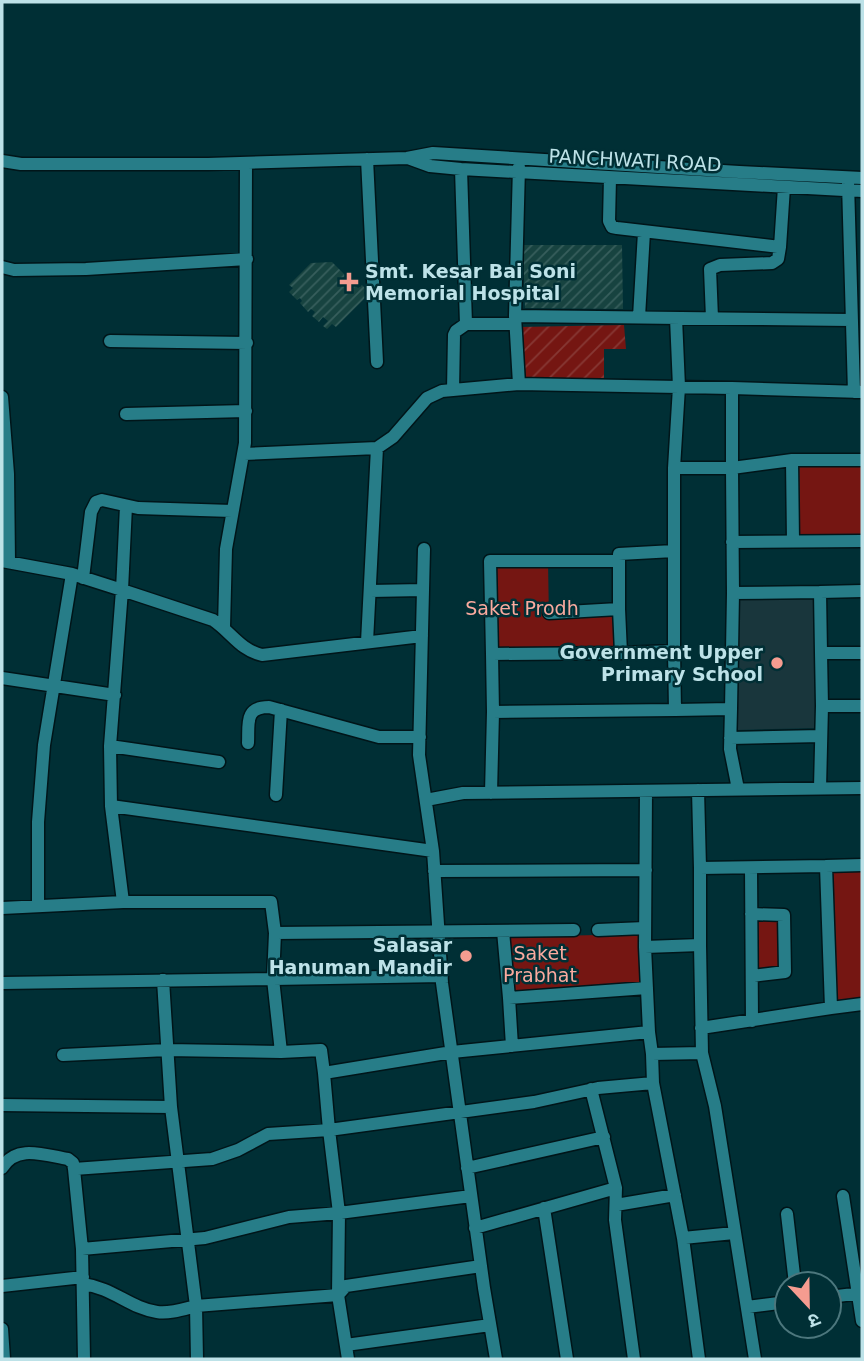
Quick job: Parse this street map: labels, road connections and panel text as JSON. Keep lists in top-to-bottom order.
{
  "streets": {
    "street": ["PANCHWATI ROAD"]
  },
  "parks": ["Saket Prodh", "Saket Prabhat"],
  "places": {
    "health": ["Smt. Kesar Bai Soni Memorial Hospital"],
    "other": ["Government Upper Primary School", "Salasar Hanuman Mandir"]
  },
  "north": "bottom"
}
